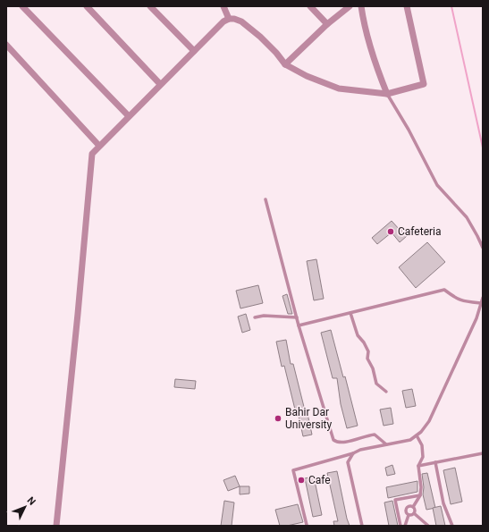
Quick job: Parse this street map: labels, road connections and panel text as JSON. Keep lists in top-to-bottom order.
{
  "places": ["Cafeteria", "Bahir Dar University", "Cafe"],
  "north": "top right"
}
